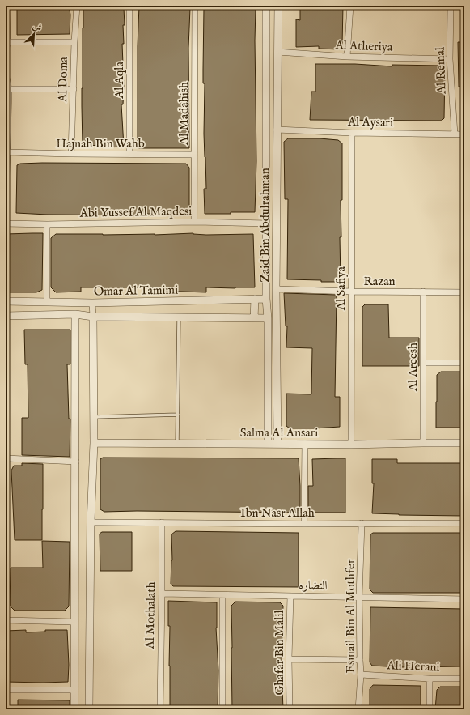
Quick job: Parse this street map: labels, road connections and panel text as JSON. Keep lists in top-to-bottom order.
{
  "streets": {
    "street": [
      "Al Atheriya",
      "Al Remal",
      "Al Doma",
      "Al Aqla",
      "Al Madahish",
      "Al Aysari",
      "Hajnah Bin Wahb",
      "Abi Yussef Al Maqdesi",
      "Zaid Bin Abdulrahman",
      "Razan",
      "Al Safiya",
      "Omar Al Tamimi",
      "Al Areesh",
      "Salma Al Ansari",
      "Ibn Nasr Allah",
      "النضاره",
      "Al Mothalath",
      "Esmail Bin Al Mothfer",
      "Ghafar Bin Malil",
      "Ali Herani"
    ]
  },
  "crossings": [
    ["Al Atheriya", "Al Remal"],
    ["Al Atheriya", "Zaid Bin Abdulrahman"],
    ["Al Remal", "Al Aysari"],
    ["Al Doma", "Hajnah Bin Wahb"],
    ["Al Aqla", "Hajnah Bin Wahb"],
    ["Al Madahish", "Hajnah Bin Wahb"],
    ["Al Madahish", "Abi Yussef Al Maqdesi"],
    ["Al Aysari", "Zaid Bin Abdulrahman"],
    ["Al Aysari", "Al Safiya"],
    ["Abi Yussef Al Maqdesi", "Zaid Bin Abdulrahman"],
    ["Zaid Bin Abdulrahman", "Razan"],
    ["Zaid Bin Abdulrahman", "Omar Al Tamimi"],
    ["Zaid Bin Abdulrahman", "Salma Al Ansari"],
    ["Razan", "Al Safiya"],
    ["Razan", "Al Areesh"],
    ["Al Safiya", "Salma Al Ansari"],
    ["Al Areesh", "Salma Al Ansari"],
    ["Ibn Nasr Allah", "Al Mothalath"],
    ["Ibn Nasr Allah", "Esmail Bin Al Mothfer"],
    ["النضاره", "Al Mothalath"],
    ["النضاره", "Esmail Bin Al Mothfer"],
    ["النضاره", "Ghafar Bin Malil"],
    ["Esmail Bin Al Mothfer", "Ali Herani"]
  ],
  "north": "top right"
}
